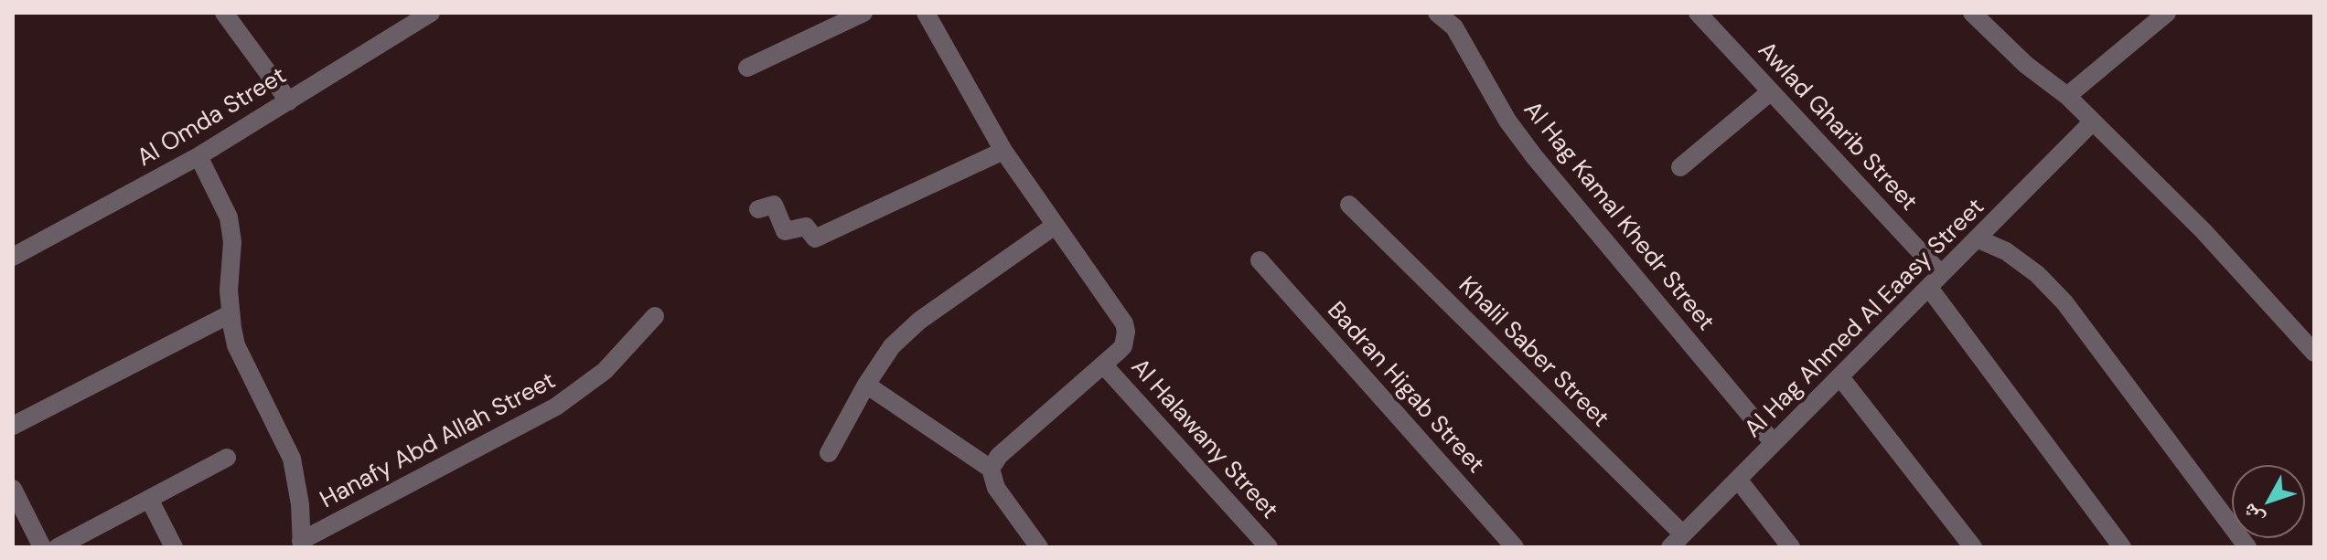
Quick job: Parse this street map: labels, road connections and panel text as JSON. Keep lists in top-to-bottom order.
{
  "streets": {
    "street": [
      "Al Omda Street",
      "Awlad Gharib Street",
      "Al Hag Kamal Khedr Street",
      "Al Hag Ahmed Al Eaasy Street",
      "Khalil Saber Street",
      "Badran Higab Street",
      "Al Halawany Street",
      "Hanafy Abd Allah Street"
    ]
  },
  "crossings": [
    ["Awlad Gharib Street", "Al Hag Ahmed Al Eaasy Street"],
    ["Al Hag Kamal Khedr Street", "Al Hag Ahmed Al Eaasy Street"],
    ["Al Hag Ahmed Al Eaasy Street", "Khalil Saber Street"]
  ],
  "north": "bottom left"
}
